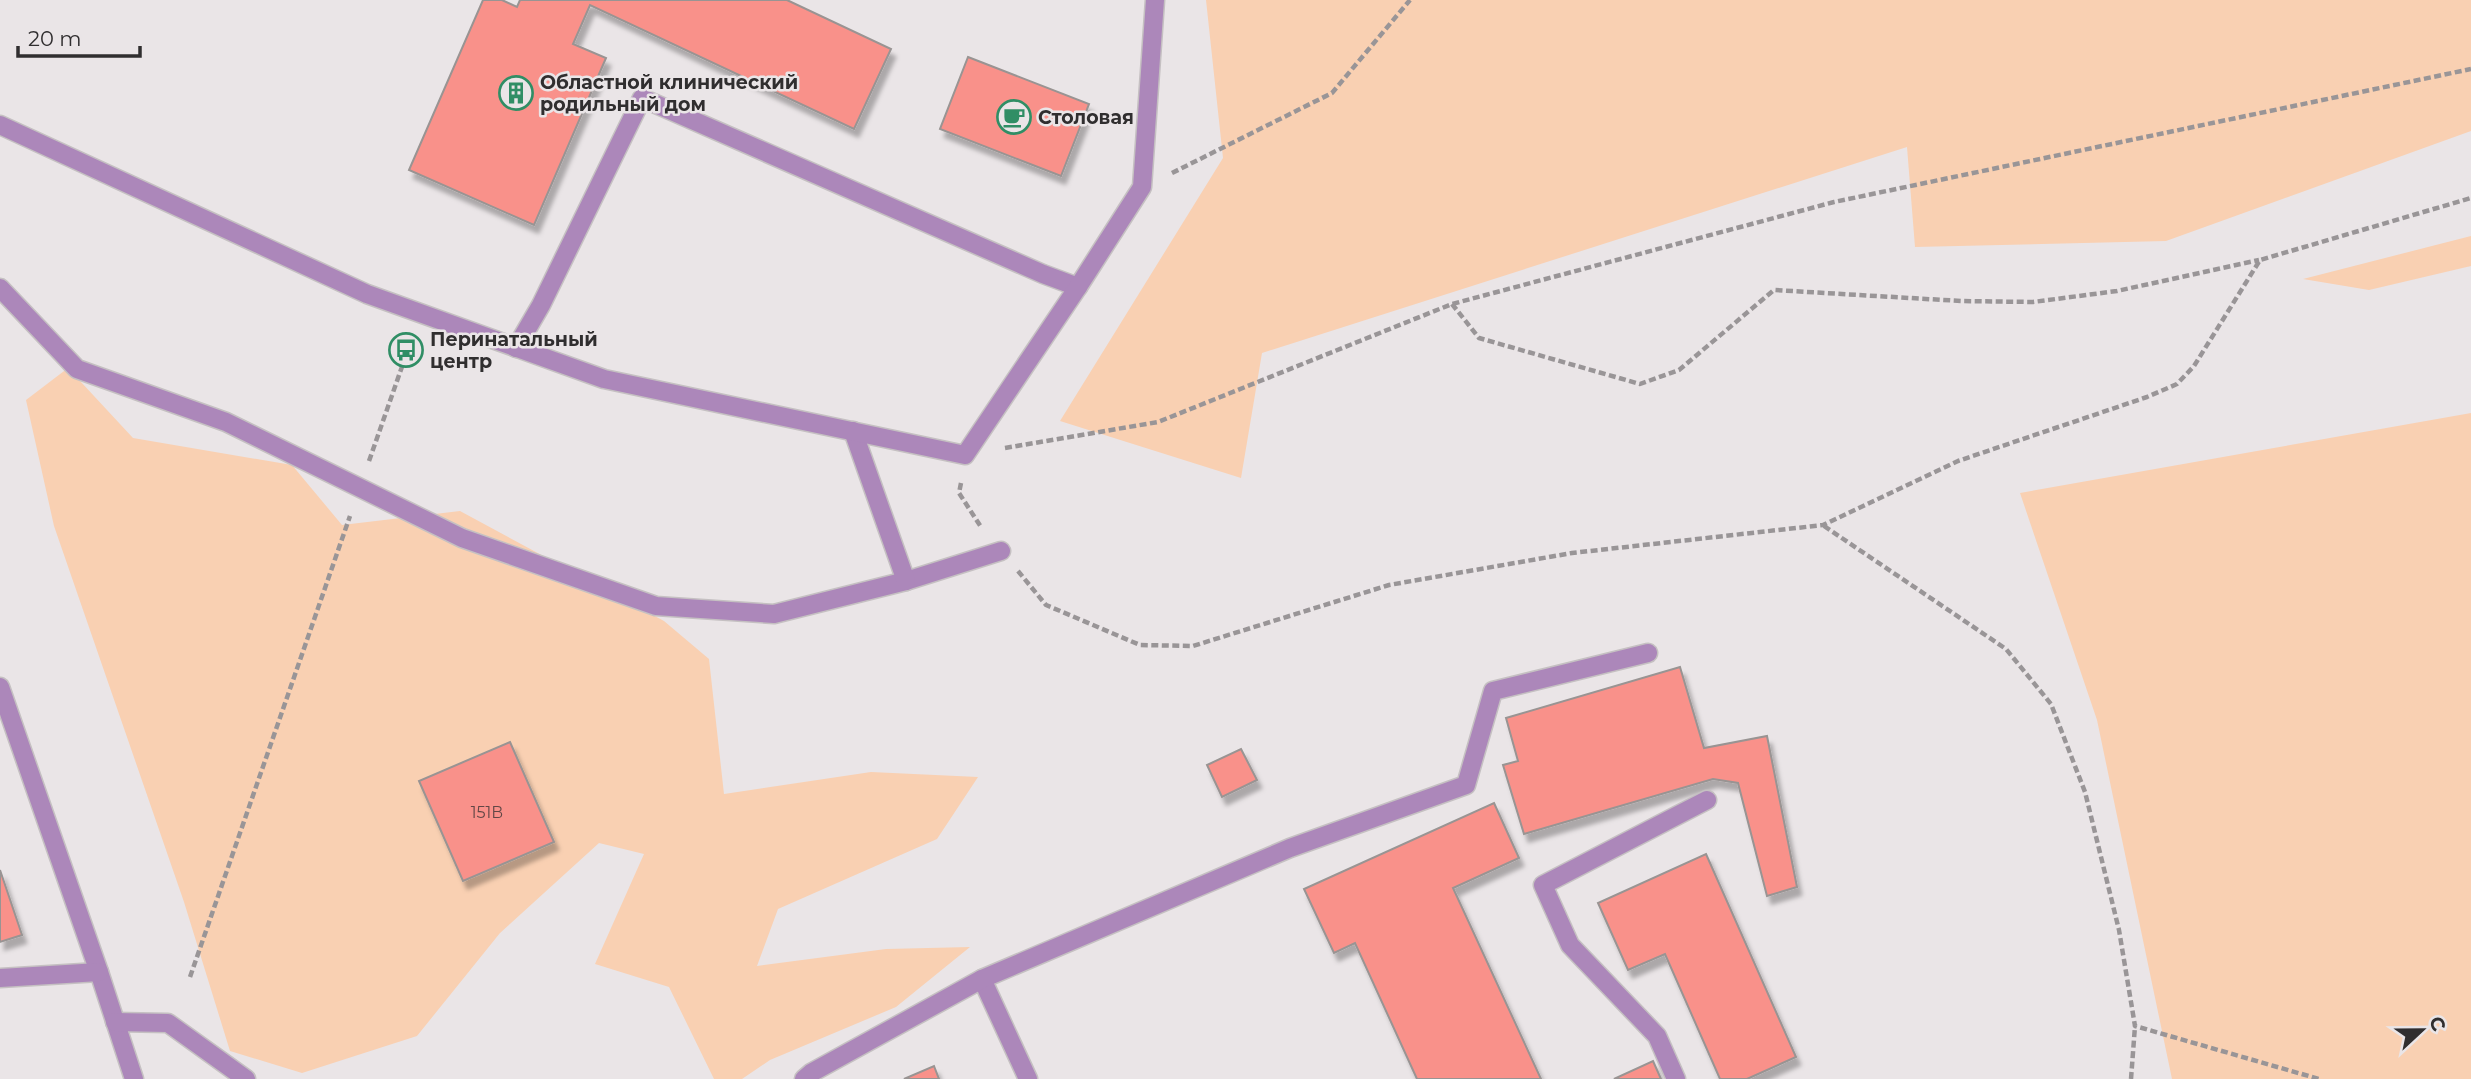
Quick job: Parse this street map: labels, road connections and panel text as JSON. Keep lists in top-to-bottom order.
{
  "places": {
    "building": ["Областной клинический родильный дом"],
    "cafe": ["Столовая"],
    "bus stop": ["Перинатальный центр"]
  },
  "house_numbers": ["151В"],
  "scale_bar": "20 m",
  "north": "right"
}
